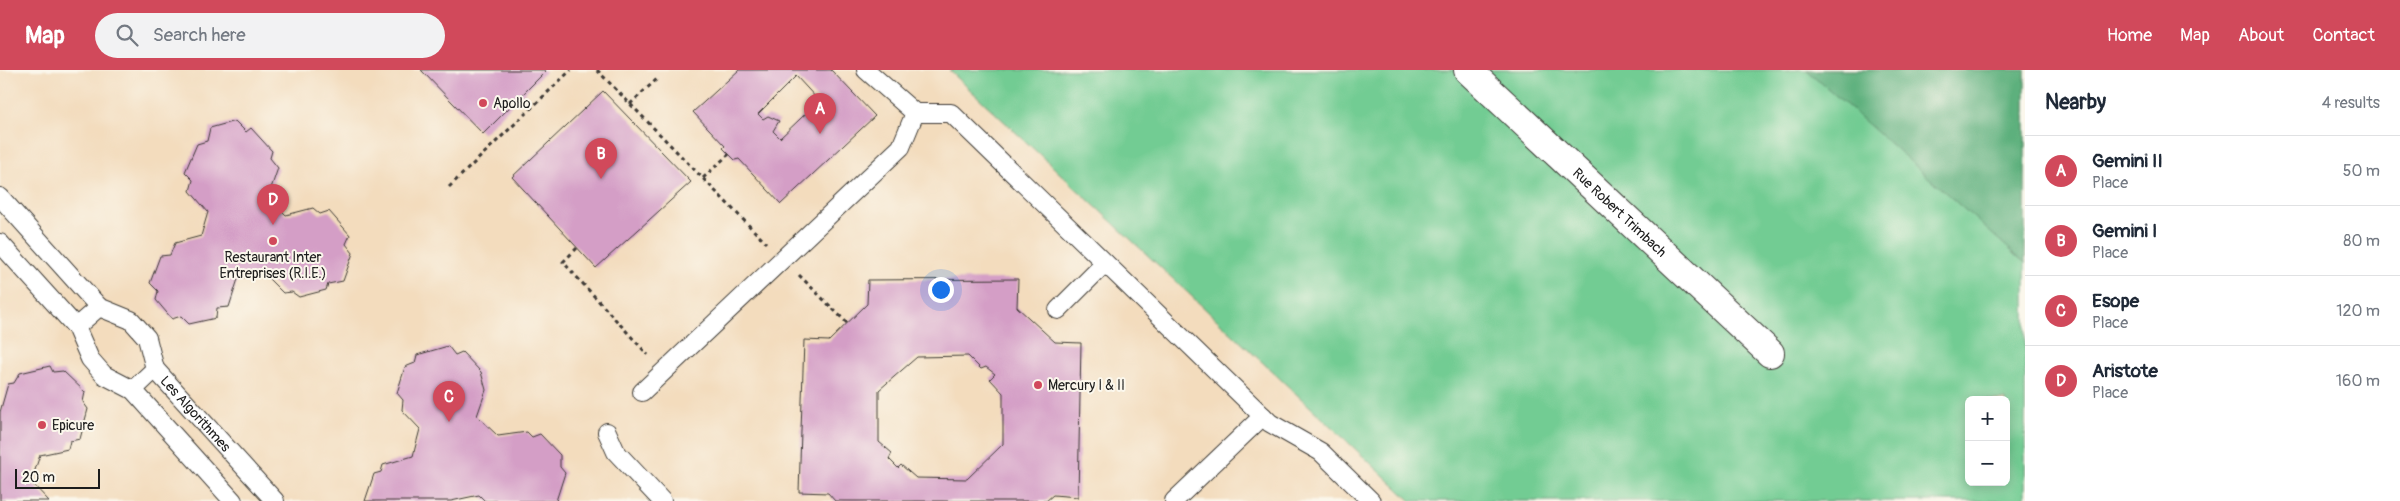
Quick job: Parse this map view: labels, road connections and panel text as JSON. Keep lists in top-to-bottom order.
{
  "streets": {
    "street": ["Rue Robert Trimbach"],
    "lane": ["Les Algorithmes"]
  },
  "places": [
    "Apollo",
    "Restaurant Inter Entreprises (R.I.E.)",
    "Mercury I & II",
    "Epicure"
  ],
  "scale_bar": "20 m",
  "page": {
    "header": "Map",
    "search": "Search here",
    "nav": [
      "Home",
      "Map",
      "About",
      "Contact"
    ],
    "heading": ["Nearby", "4 results"],
    "pins": [
      "A",
      "B",
      "D",
      "C"
    ],
    "list": [
      {
        "mark": "A",
        "name": "Gemini II",
        "note": "Place",
        "value": "50 m"
      },
      {
        "mark": "B",
        "name": "Gemini I",
        "note": "Place",
        "value": "80 m"
      },
      {
        "mark": "C",
        "name": "Esope",
        "note": "Place",
        "value": "120 m"
      },
      {
        "mark": "D",
        "name": "Aristote",
        "note": "Place",
        "value": "160 m"
      }
    ],
    "map_buttons": ["+", "−"],
    "scale": "20 m"
  }
}
